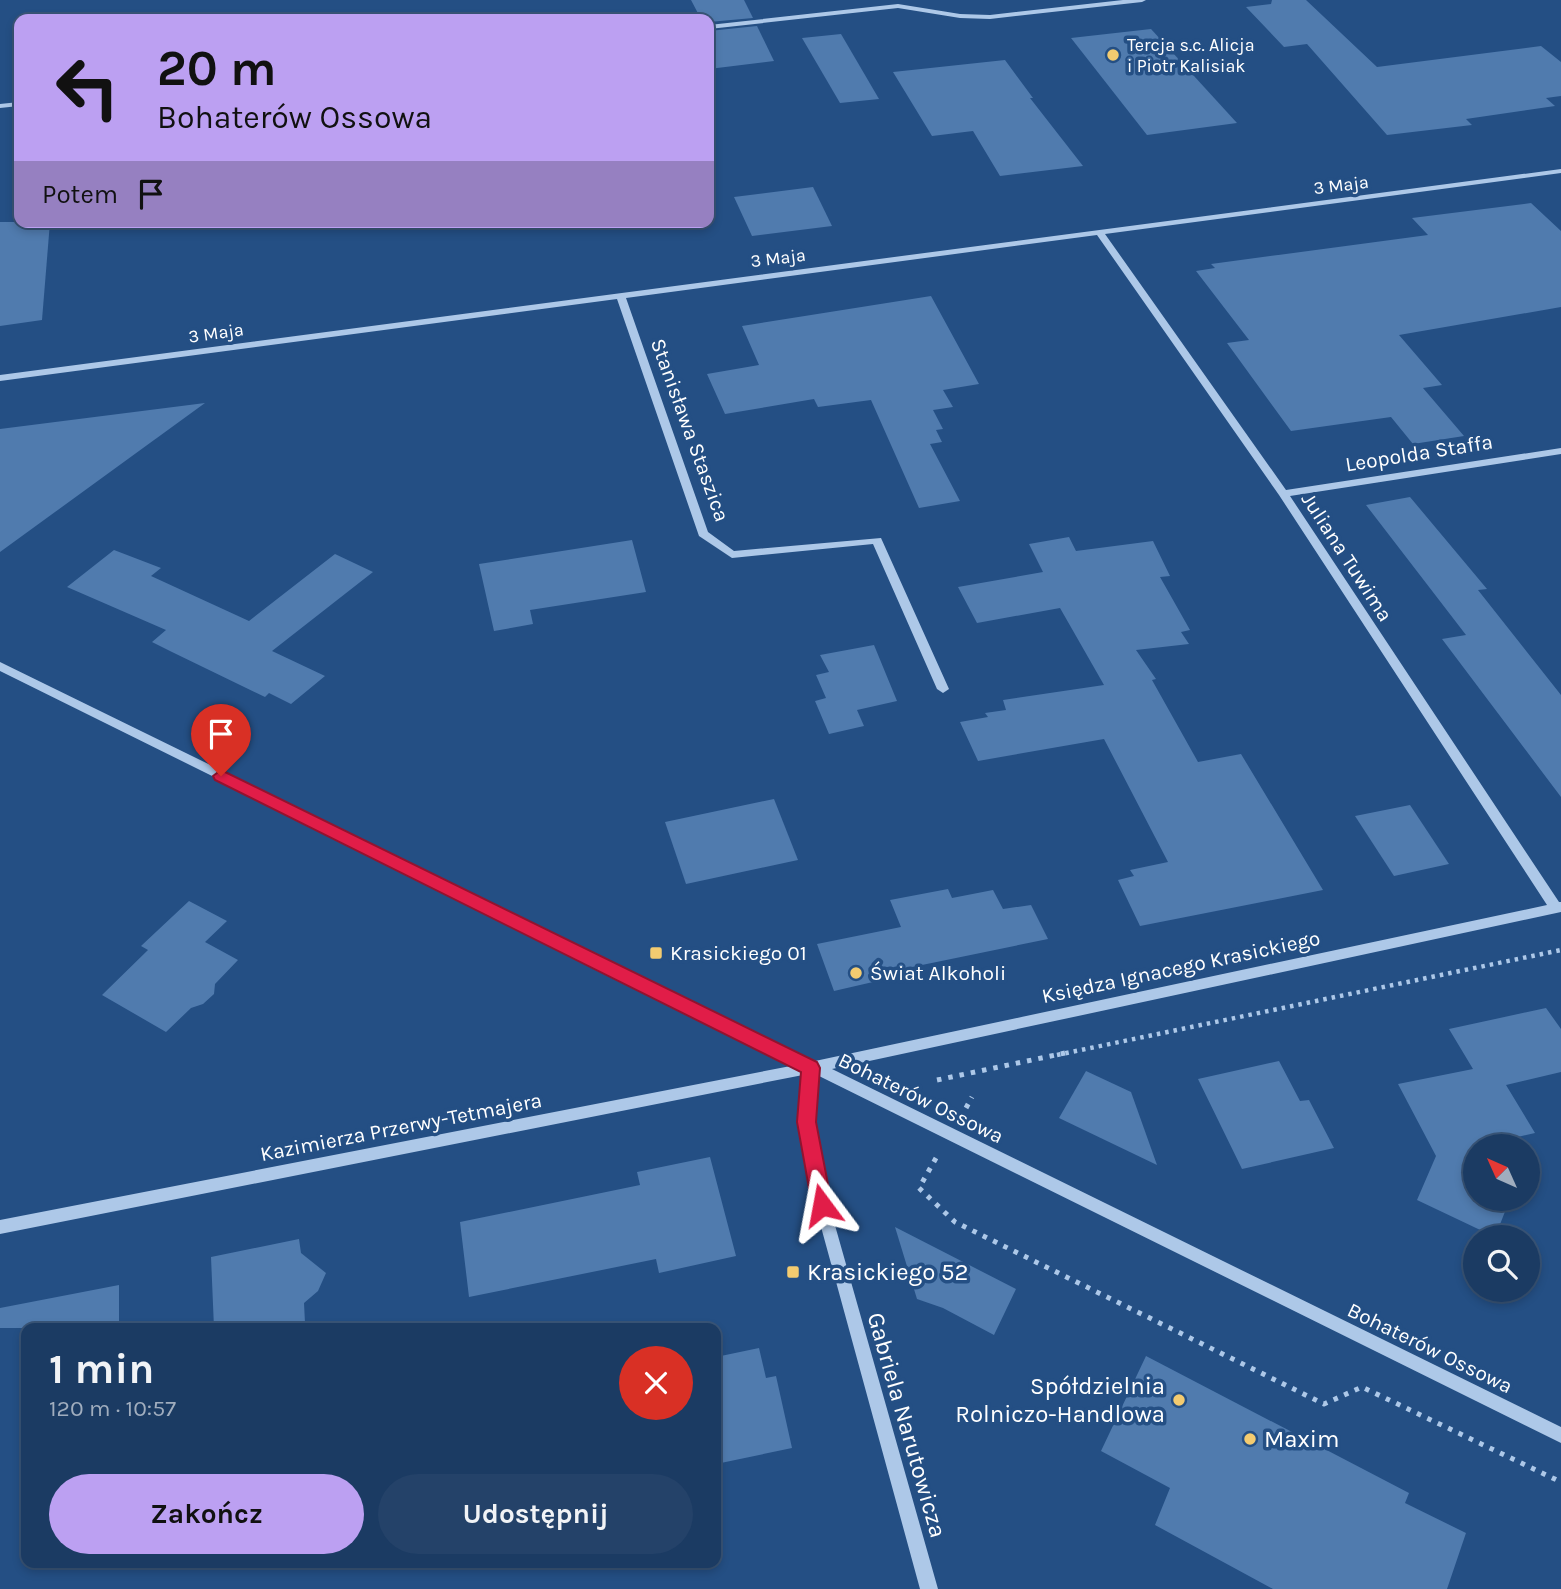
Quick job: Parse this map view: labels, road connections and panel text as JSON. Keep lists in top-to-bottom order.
{
  "streets": {
    "street": [
      "3 Maja",
      "Stanisława Staszica",
      "Leopolda Staffa",
      "Juliana Tuwima",
      "Księdza Ignacego Krasickiego",
      "Bohaterów Ossowa",
      "Kazimierza Przerwy-Tetmajera",
      "Gabriela Narutowicza"
    ]
  },
  "crossings": [
    ["3 Maja", "Stanisława Staszica"],
    ["3 Maja", "Juliana Tuwima"],
    ["Leopolda Staffa", "Juliana Tuwima"],
    ["Juliana Tuwima", "Księdza Ignacego Krasickiego"],
    ["Księdza Ignacego Krasickiego", "Bohaterów Ossowa"],
    ["Księdza Ignacego Krasickiego", "Kazimierza Przerwy-Tetmajera"],
    ["Księdza Ignacego Krasickiego", "Gabriela Narutowicza"],
    ["Bohaterów Ossowa", "Kazimierza Przerwy-Tetmajera"],
    ["Bohaterów Ossowa", "Gabriela Narutowicza"],
    ["Kazimierza Przerwy-Tetmajera", "Gabriela Narutowicza"]
  ],
  "places": {
    "other": [
      "Tercja s.c. Alicja i Piotr Kalisiak",
      "Świat Alkoholi",
      "Spółdzielnia Rolniczo-Handlowa",
      "Maxim"
    ],
    "transit": ["Krasickiego 01", "Krasickiego 52"]
  },
  "north": "top left",
  "page": {
    "turn": ["20 m", "Bohaterów Ossowa"],
    "then": "Potem",
    "heading": ["1 min", "120 m · 10:57"],
    "buttons": ["Zakończ", "Udostępnij"]
  }
}
